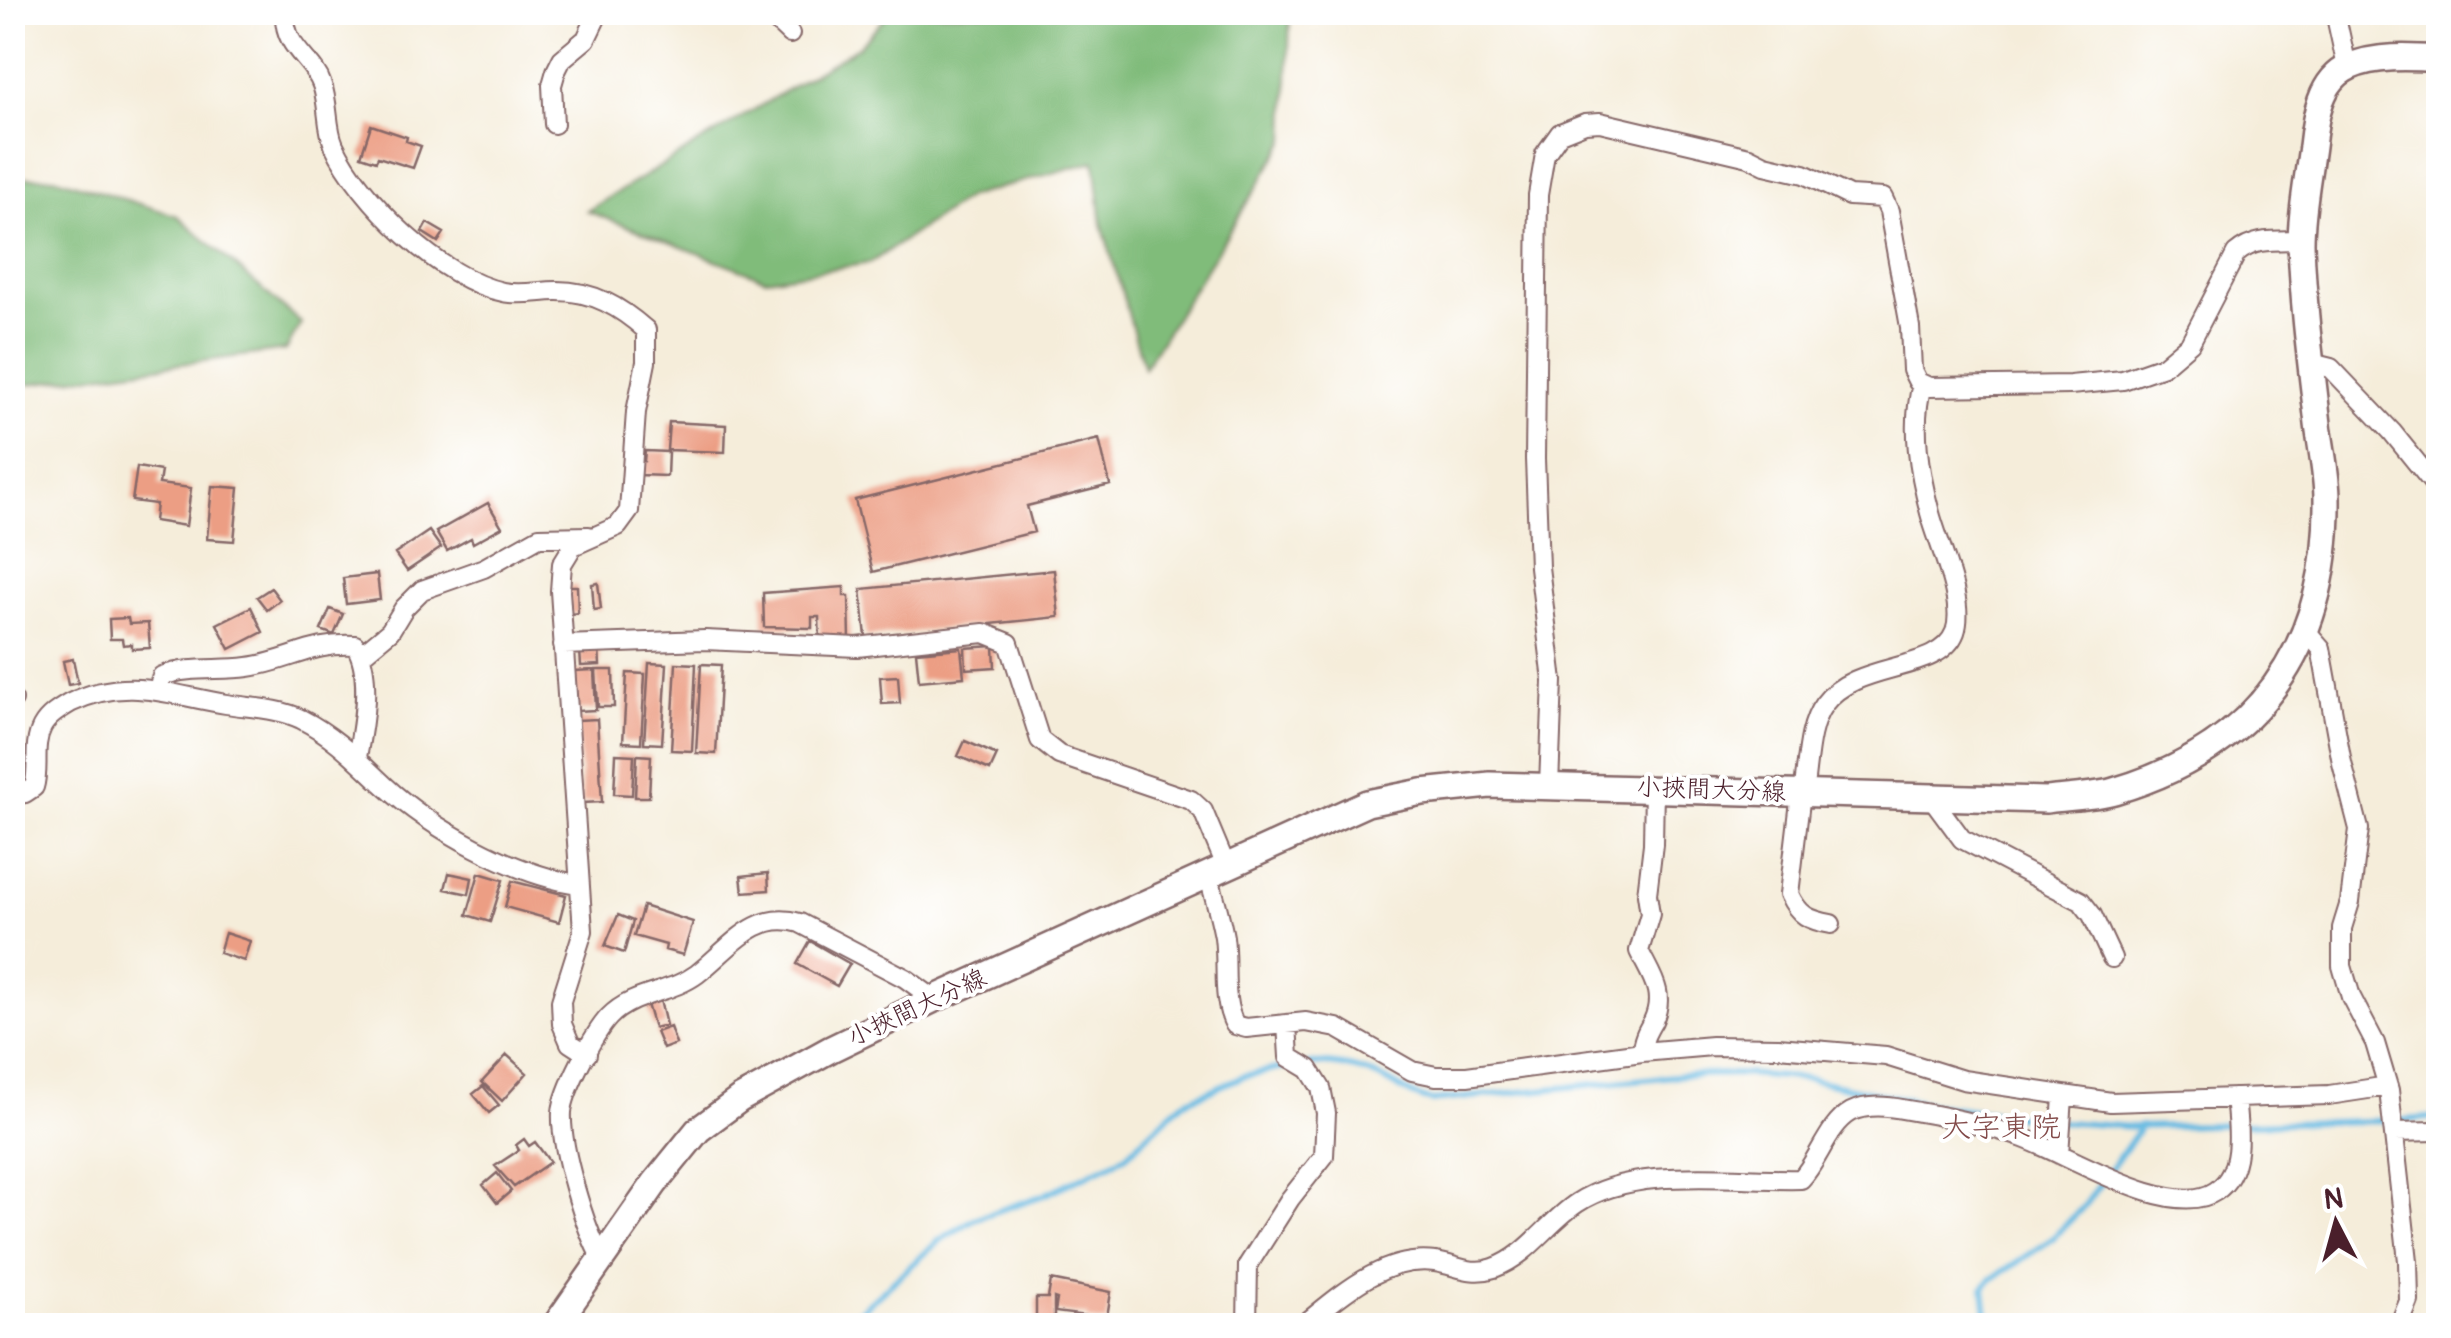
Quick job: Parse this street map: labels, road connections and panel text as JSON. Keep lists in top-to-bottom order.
{
  "streets": {
    "main road": ["小挾間大分線"]
  },
  "districts": ["大字東院"],
  "north": "top"
}
